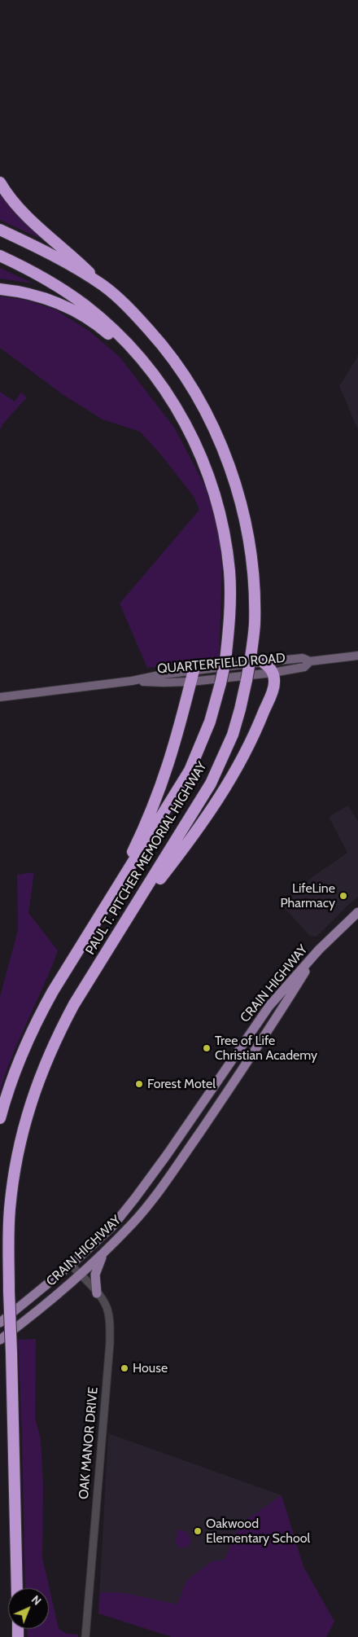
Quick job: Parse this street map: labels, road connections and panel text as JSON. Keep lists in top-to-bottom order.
{
  "streets": {
    "highway": ["PAUL T. PITCHER MEMORIAL HIGHWAY"],
    "main road": ["QUARTERFIELD ROAD", "CRAIN HIGHWAY"],
    "street": ["OAK MANOR DRIVE"]
  },
  "crossings": [
    ["CRAIN HIGHWAY", "OAK MANOR DRIVE"]
  ],
  "places": [
    "LifeLine Pharmacy",
    "Tree of Life Christian Academy",
    "Forest Motel",
    "House",
    "Oakwood Elementary School"
  ],
  "north": "top right"
}
